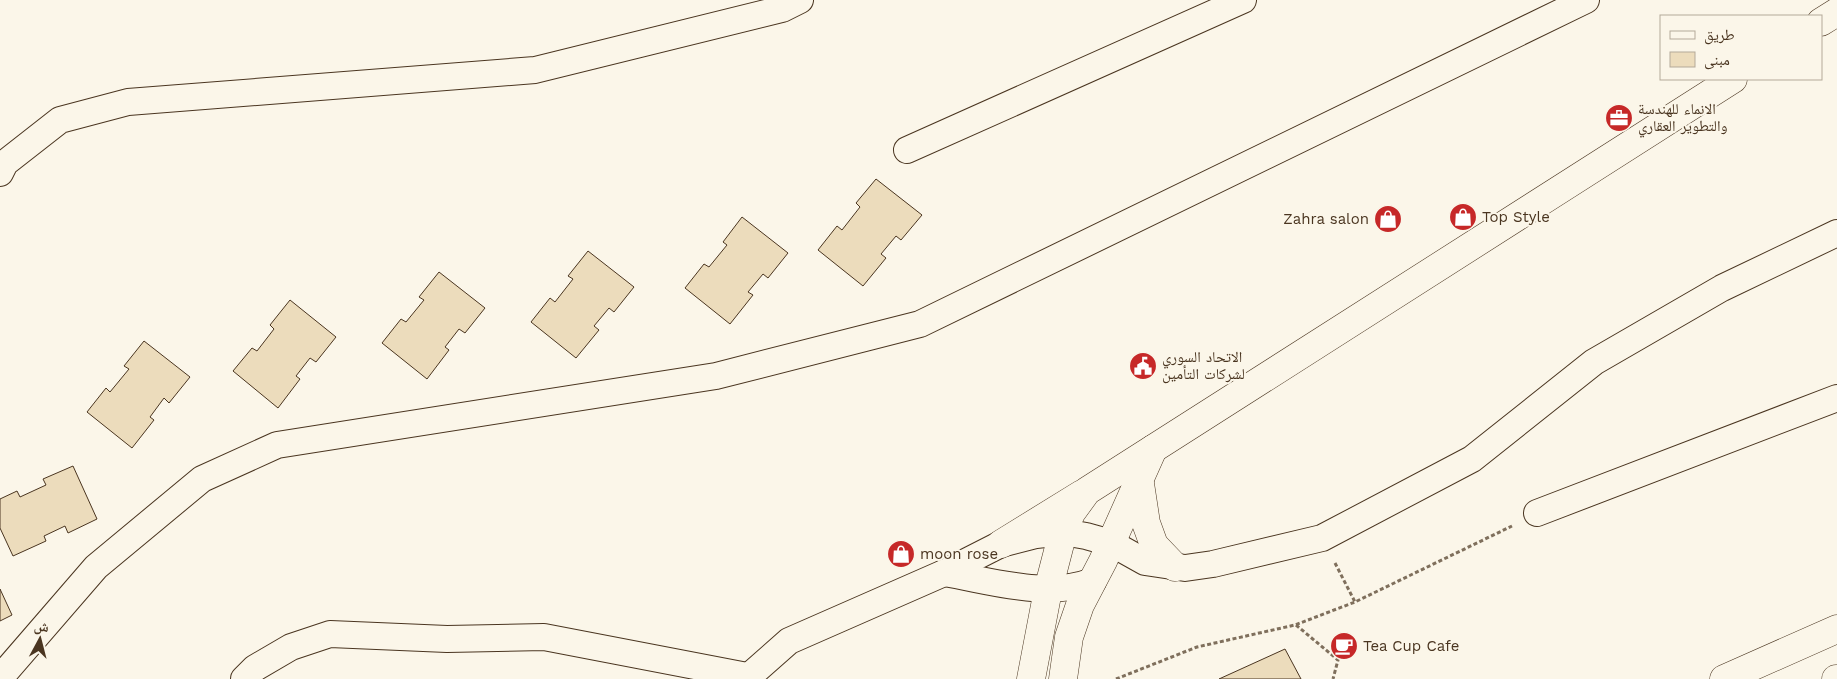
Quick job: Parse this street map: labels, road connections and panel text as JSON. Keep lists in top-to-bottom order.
{
  "places": {
    "office": ["الانماء للهندسة والتطوير العقاري"],
    "shop": ["Top Style", "Zahra salon", "moon rose"],
    "public building": ["الاتحاد السوري لشركات التأمين"],
    "cafe": ["Tea Cup Cafe"]
  },
  "legend": ["طريق", "مبنى"],
  "north": "top"
}
